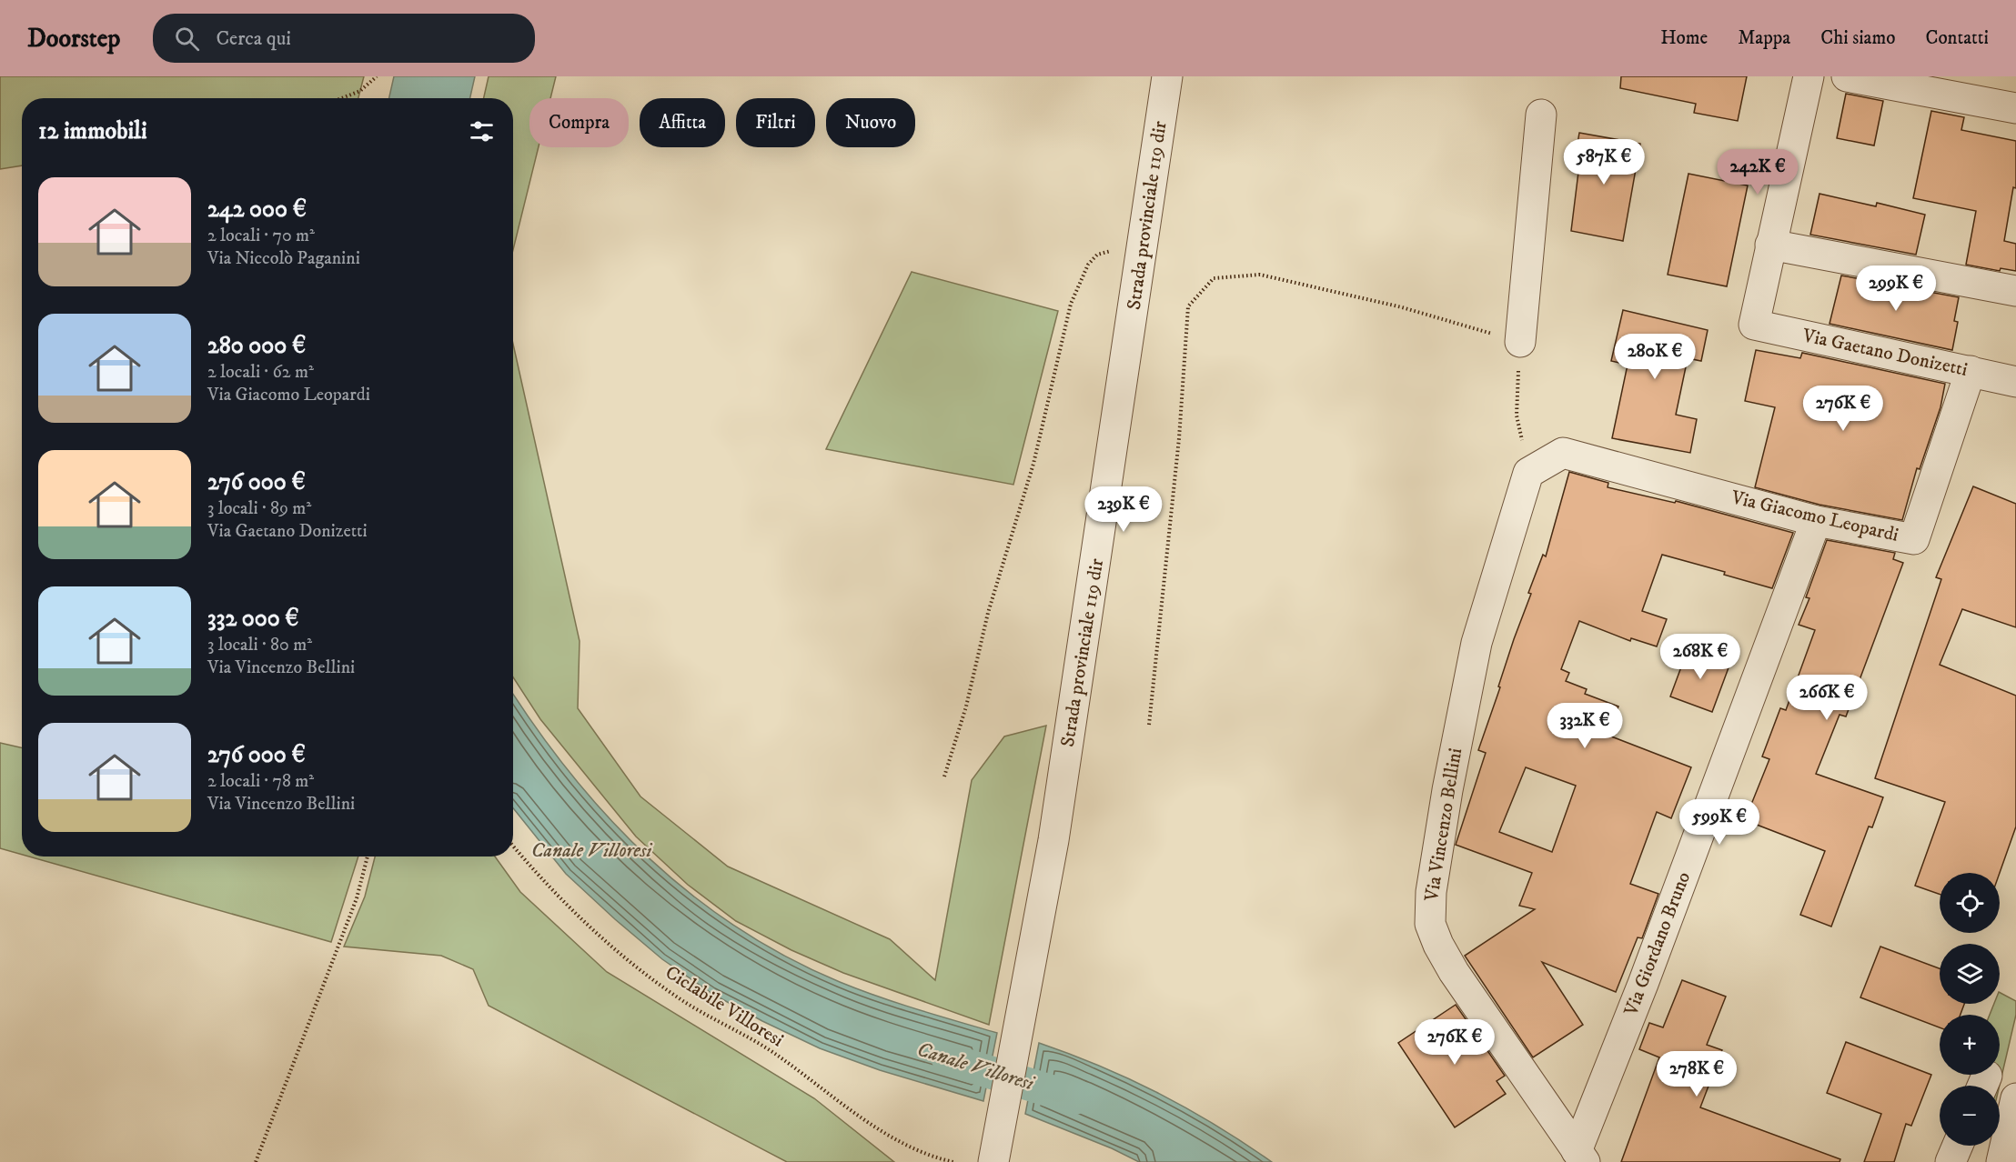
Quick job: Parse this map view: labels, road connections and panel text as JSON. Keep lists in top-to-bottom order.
{
  "streets": {
    "street": [
      "Strada provinciale 119 dir",
      "Via Gaetano Donizetti",
      "Via Giacomo Leopardi",
      "Via Vincenzo Bellini",
      "Via Giordano Bruno"
    ],
    "path": ["Ciclabile Villoresi"]
  },
  "crossings": [
    ["Via Gaetano Donizetti", "Via Giacomo Leopardi"],
    ["Via Giacomo Leopardi", "Via Vincenzo Bellini"],
    ["Via Giacomo Leopardi", "Via Giordano Bruno"],
    ["Via Vincenzo Bellini", "Via Giordano Bruno"]
  ],
  "water": ["Canale Villoresi"],
  "page": {
    "header": "Doorstep",
    "search": "Cerca qui",
    "nav": [
      "Home",
      "Mappa",
      "Chi siamo",
      "Contatti"
    ],
    "chip": [
      "Compra",
      "Affitta",
      "Filtri",
      "Nuovo"
    ],
    "heading": "12 immobili",
    "price": [
      "587K €",
      "242K €",
      "299K €",
      "280K €",
      "276K €",
      "239K €",
      "268K €",
      "266K €",
      "332K €",
      "599K €",
      "276K €",
      "278K €"
    ],
    "list": [
      {
        "name": "242 000 €",
        "note": "2 locali · 70 m² · Via Niccolò Paganini"
      },
      {
        "name": "280 000 €",
        "note": "2 locali · 62 m² · Via Giacomo Leopardi"
      },
      {
        "name": "276 000 €",
        "note": "3 locali · 89 m² · Via Gaetano Donizetti"
      },
      {
        "name": "332 000 €",
        "note": "3 locali · 80 m² · Via Vincenzo Bellini"
      },
      {
        "name": "276 000 €",
        "note": "2 locali · 78 m² · Via Vincenzo Bellini"
      }
    ],
    "map_buttons": ["+", "−"]
  }
}
